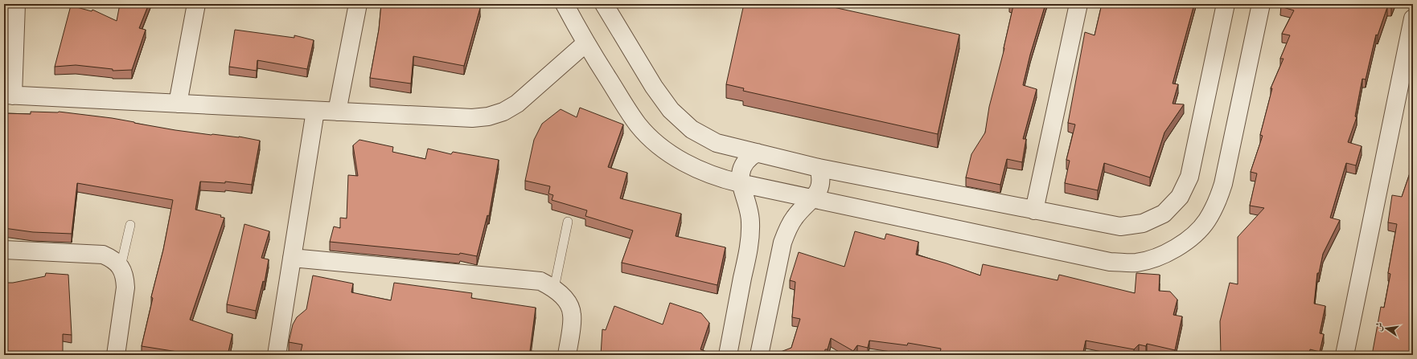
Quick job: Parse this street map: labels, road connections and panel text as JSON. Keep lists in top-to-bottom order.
{
  "north": "left"
}
